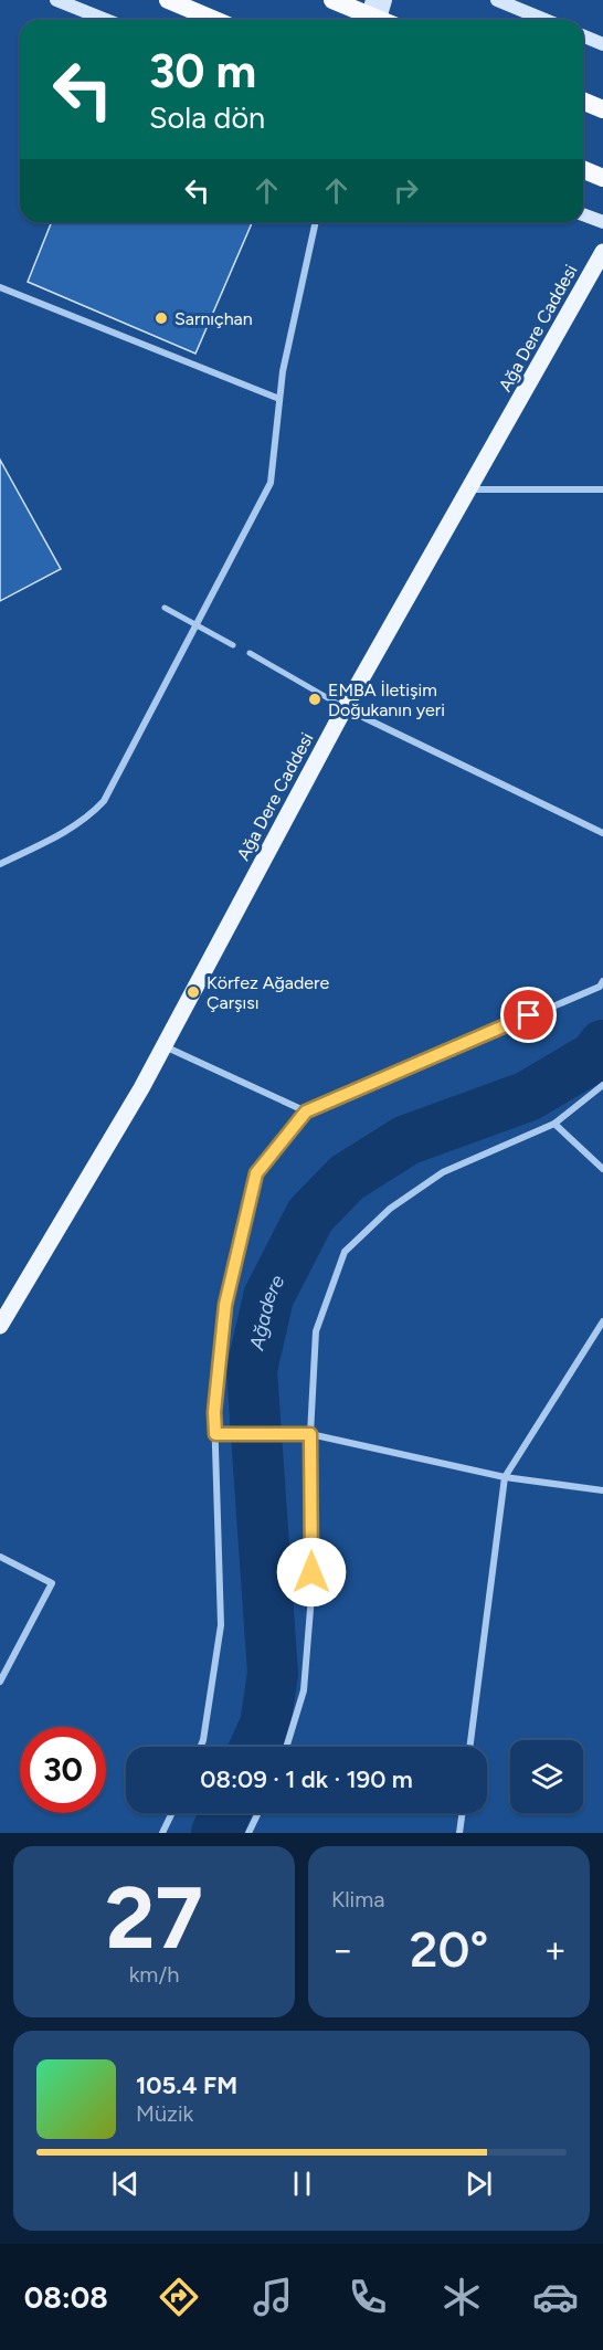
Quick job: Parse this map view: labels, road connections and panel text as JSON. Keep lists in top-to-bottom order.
{
  "streets": {
    "main road": ["Ağa Dere Caddesi"]
  },
  "water": ["Ağadere"],
  "places": ["Sarnıçhan", "EMBA İletişim Doğukanın yeri", "Körfez Ağadere Çarşısı"],
  "page": {
    "turn": ["30 m", "Sola dön"],
    "limit": "30",
    "trip": "08:09 · 1 dk · 190 m",
    "tile": [
      ["27", "km/h"],
      "Klima"
    ],
    "heat": ["−", "20°", "+"],
    "song": ["105.4 FM", "Müzik"],
    "tabs": "08:08"
  }
}
